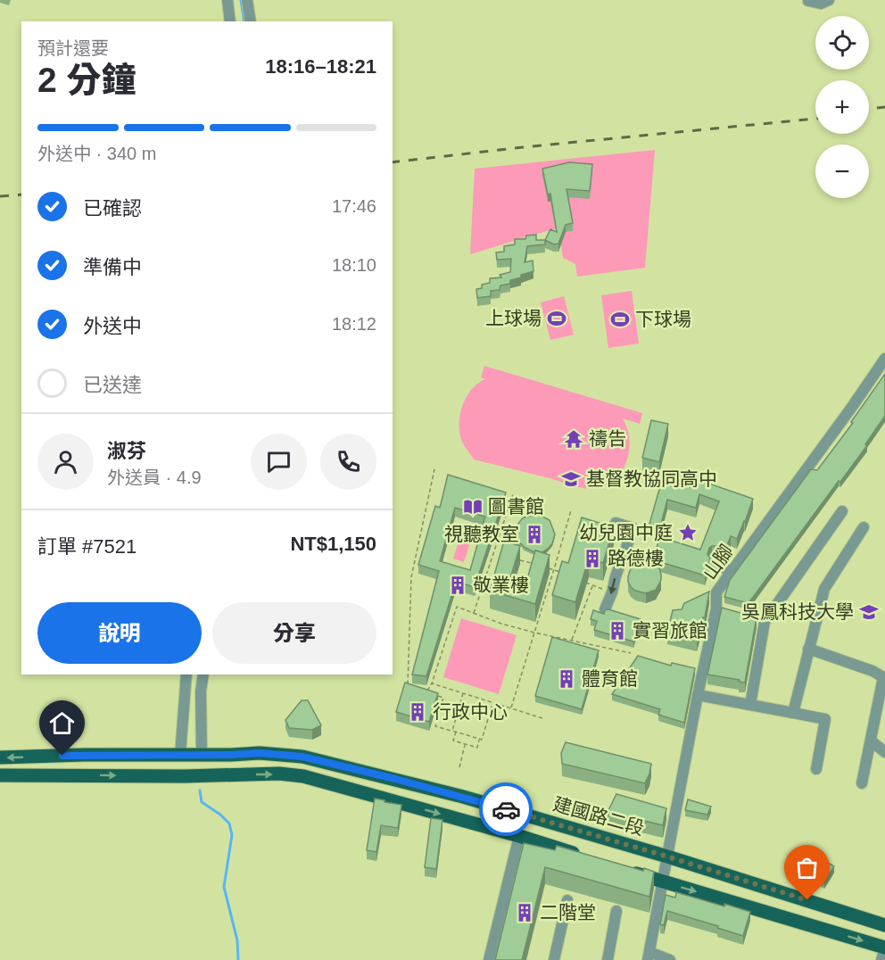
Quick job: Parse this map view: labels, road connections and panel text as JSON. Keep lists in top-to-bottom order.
{
  "streets": {
    "main road": ["建國路二段"],
    "street": ["山腳"]
  },
  "crossings": [
    ["山腳", "建國路二段"]
  ],
  "places": {
    "sports": ["上球場", "下球場"],
    "temple": ["禱告"],
    "school or university": ["基督教協同高中", "吳鳳科技大學"],
    "library": ["圖書館"],
    "place": ["幼兒園中庭"],
    "building": [
      "視聽教室",
      "路德樓",
      "敬業樓",
      "實習旅館",
      "體育館",
      "行政中心",
      "二階堂"
    ]
  },
  "page": {
    "map_buttons": ["+", "−"],
    "heading": ["2 分鐘", "預計還要", "18:16–18:21"],
    "panel": [
      "淑芬",
      "外送員 · 4.9",
      "訂單 #7521",
      "NT$1,150"
    ],
    "bar": "外送中 · 340 m",
    "list": [
      ["已確認", "17:46"],
      ["準備中", "18:10"],
      ["外送中", "18:12"],
      "已送達"
    ],
    "buttons": ["說明", "分享"]
  }
}
